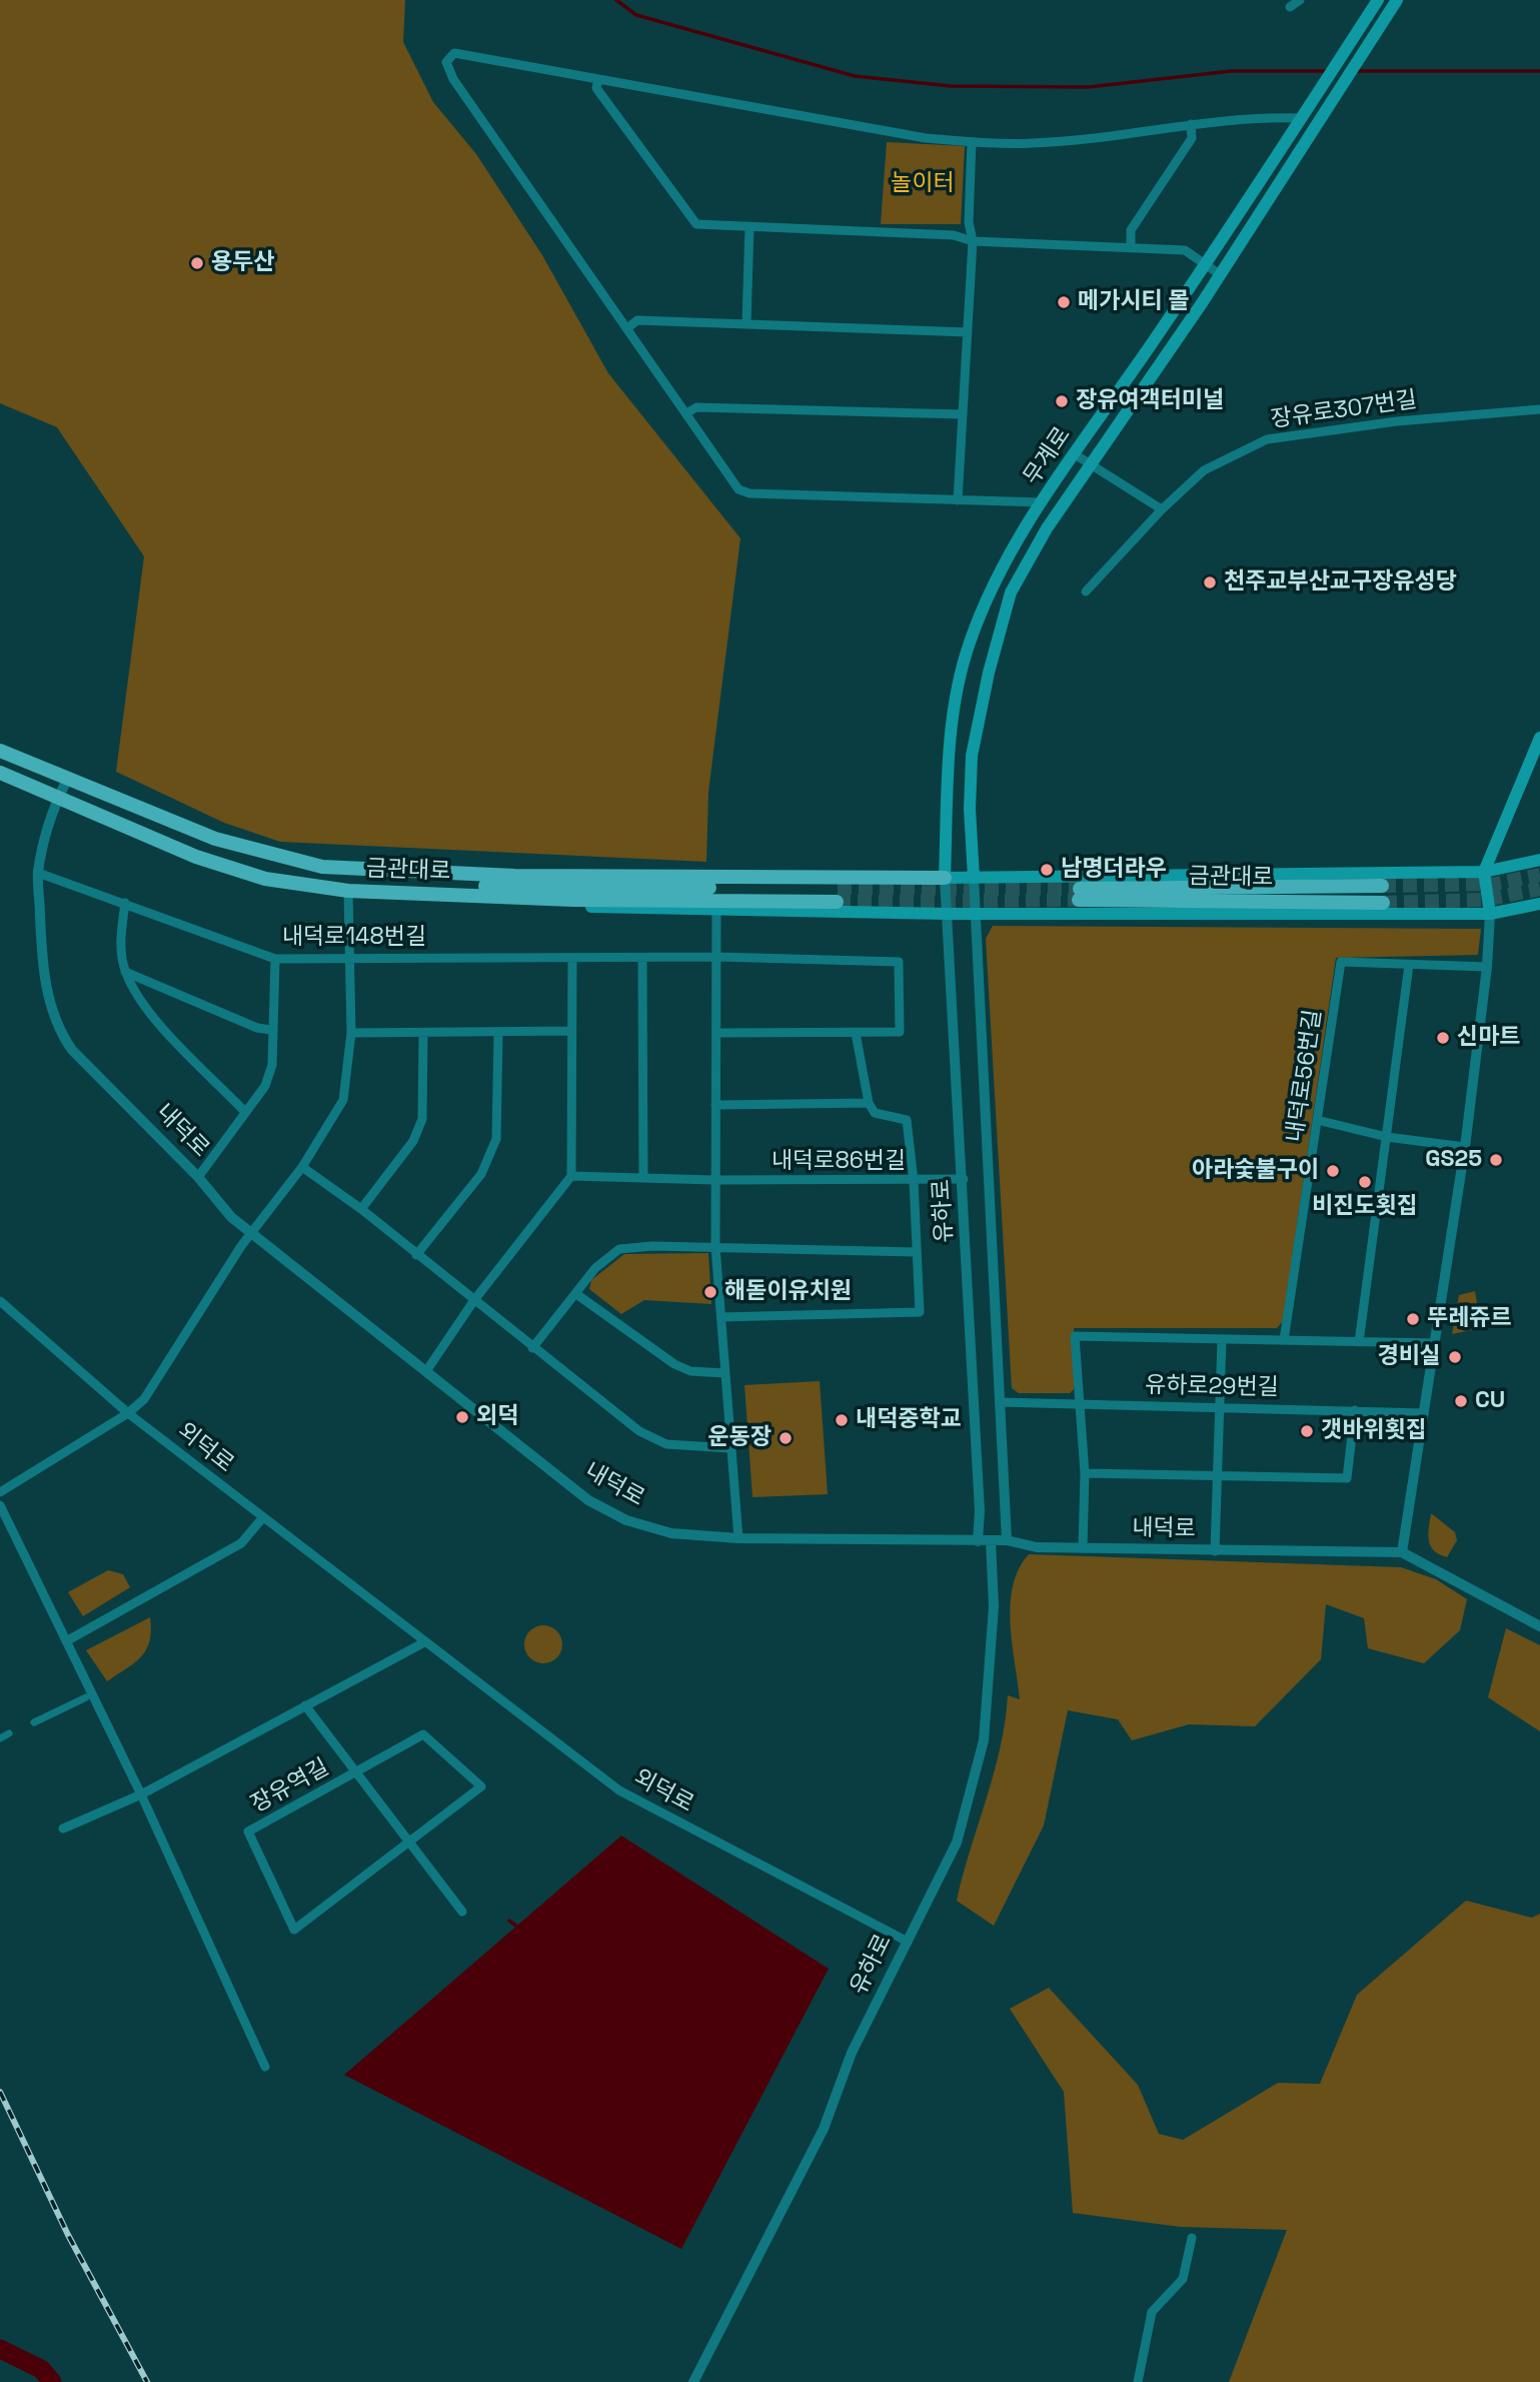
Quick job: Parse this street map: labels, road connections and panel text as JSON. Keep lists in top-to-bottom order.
{
  "streets": {
    "main road": ["무계로", "금관대로"],
    "street": [
      "장유로307번길",
      "내덕로148번길",
      "내덕로56번길",
      "내덕로",
      "내덕로86번길",
      "유하로",
      "유하로29번길",
      "외덕로",
      "장유역길"
    ]
  },
  "crossings": [
    ["무계로", "유하로"],
    ["금관대로", "내덕로"],
    ["내덕로148번길", "내덕로"],
    ["내덕로", "유하로"],
    ["내덕로86번길", "유하로"],
    ["유하로", "유하로29번길"],
    ["유하로", "외덕로"]
  ],
  "parks": ["놀이터"],
  "places": [
    "용두산",
    "메가시티 몰",
    "장유여객터미널",
    "천주교부산교구장유성당",
    "남명더라우",
    "신마트",
    "GS25",
    "아라숯불구이",
    "비진도횟집",
    "해돋이유치원",
    "뚜레쥬르",
    "경비실",
    "CU",
    "외덕",
    "내덕중학교",
    "갯바위횟집",
    "운동장"
  ]
}
